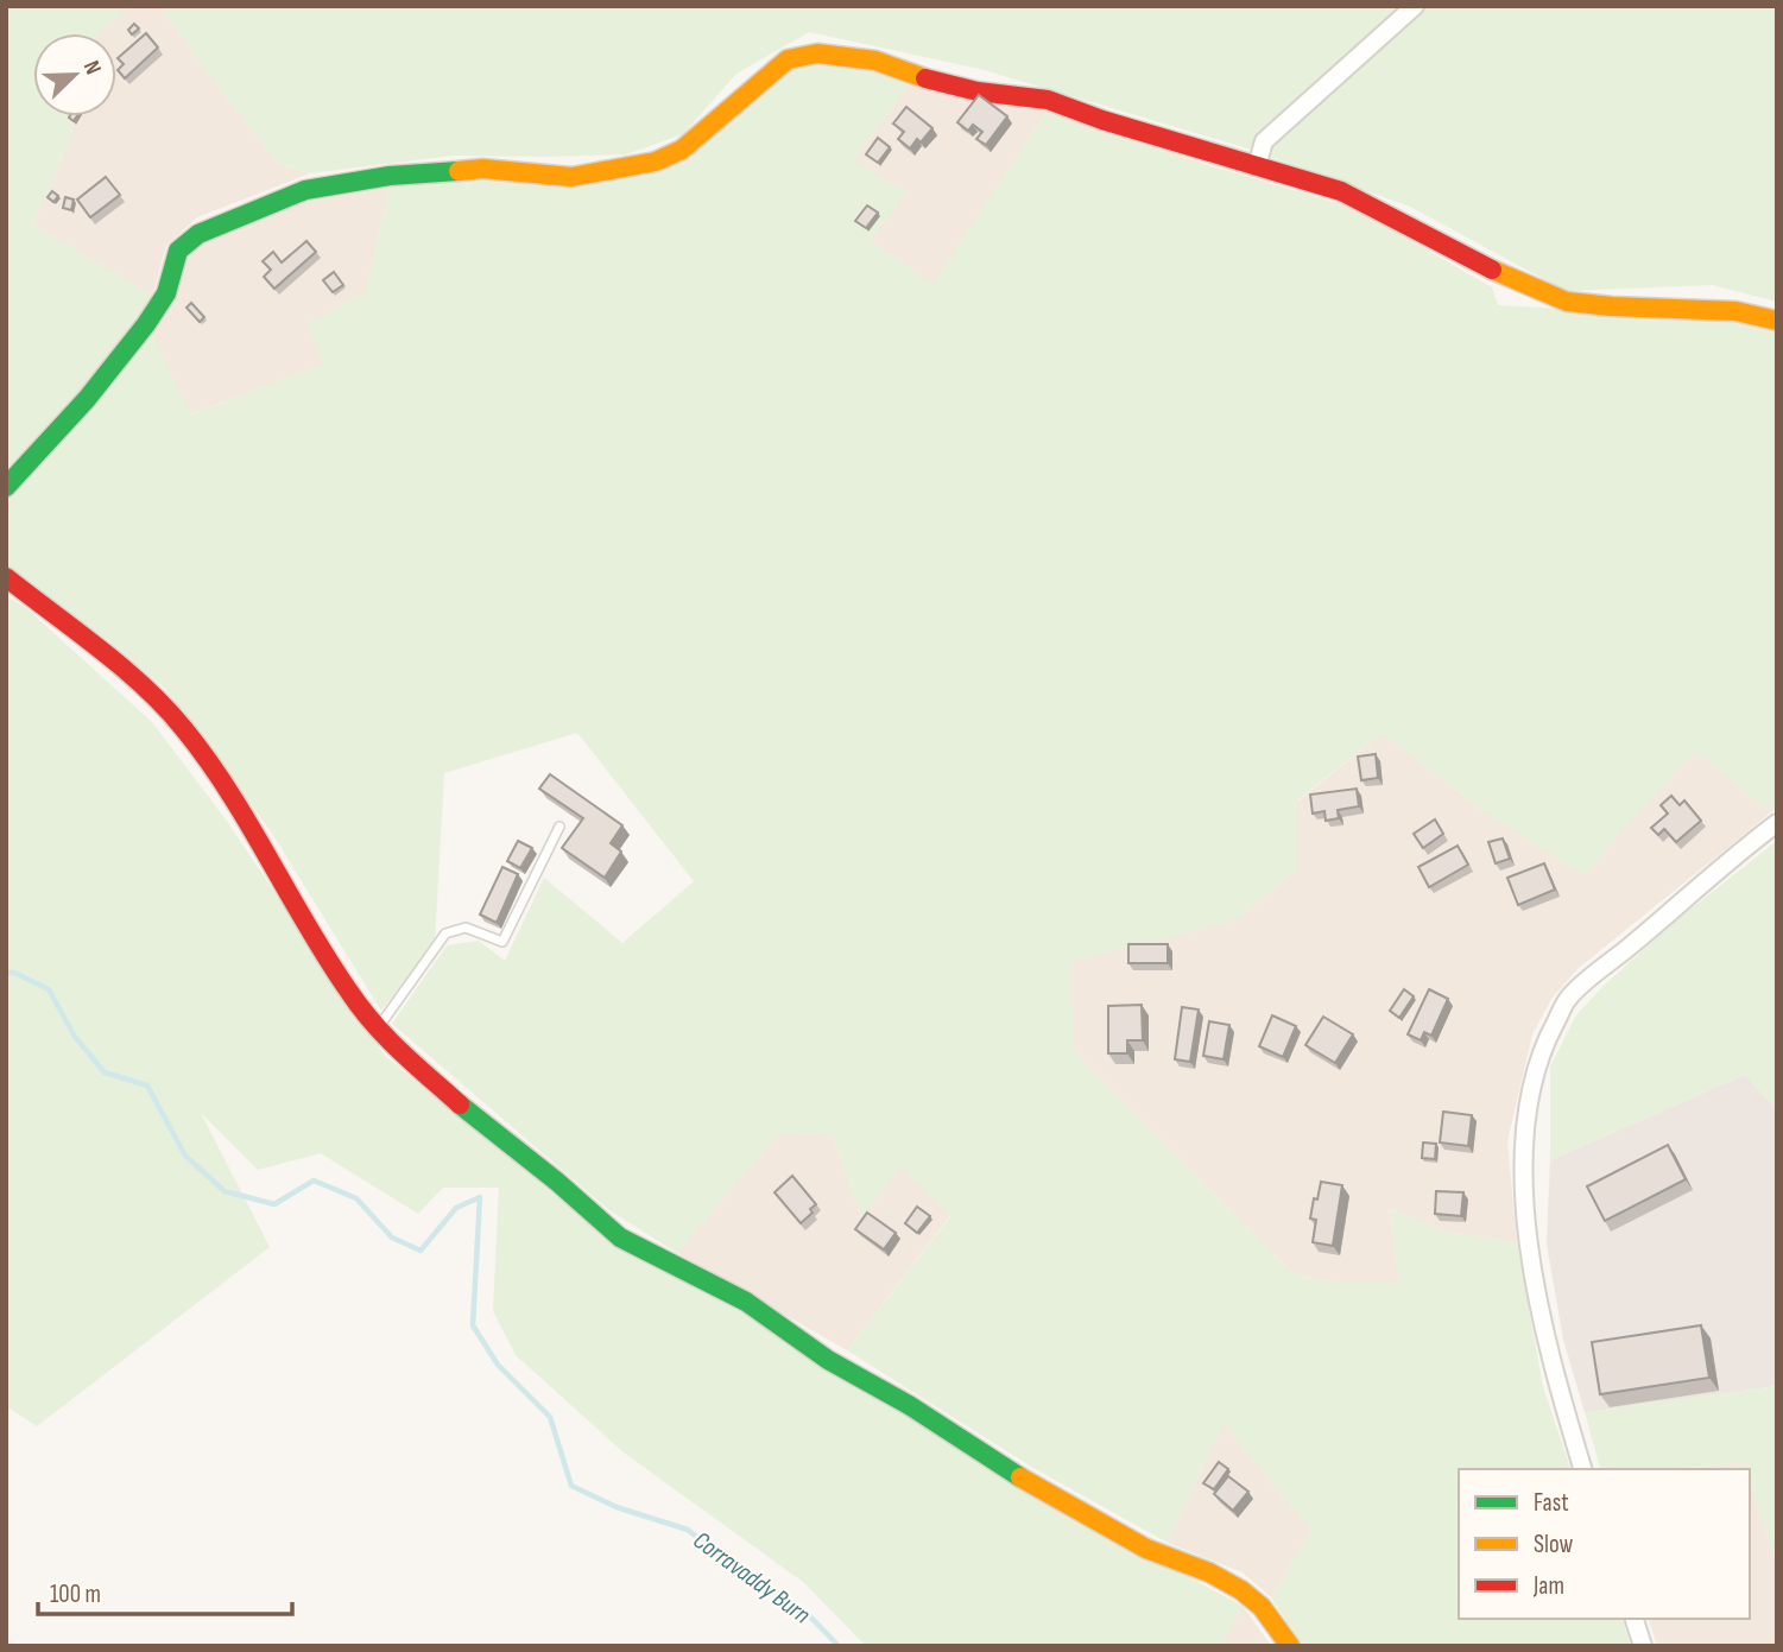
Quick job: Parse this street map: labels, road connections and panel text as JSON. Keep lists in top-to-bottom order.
{
  "water": ["Corravaddy Burn"],
  "legend": ["Fast", "Slow", "Jam"],
  "scale_bar": "100 m",
  "north": "top right"
}
